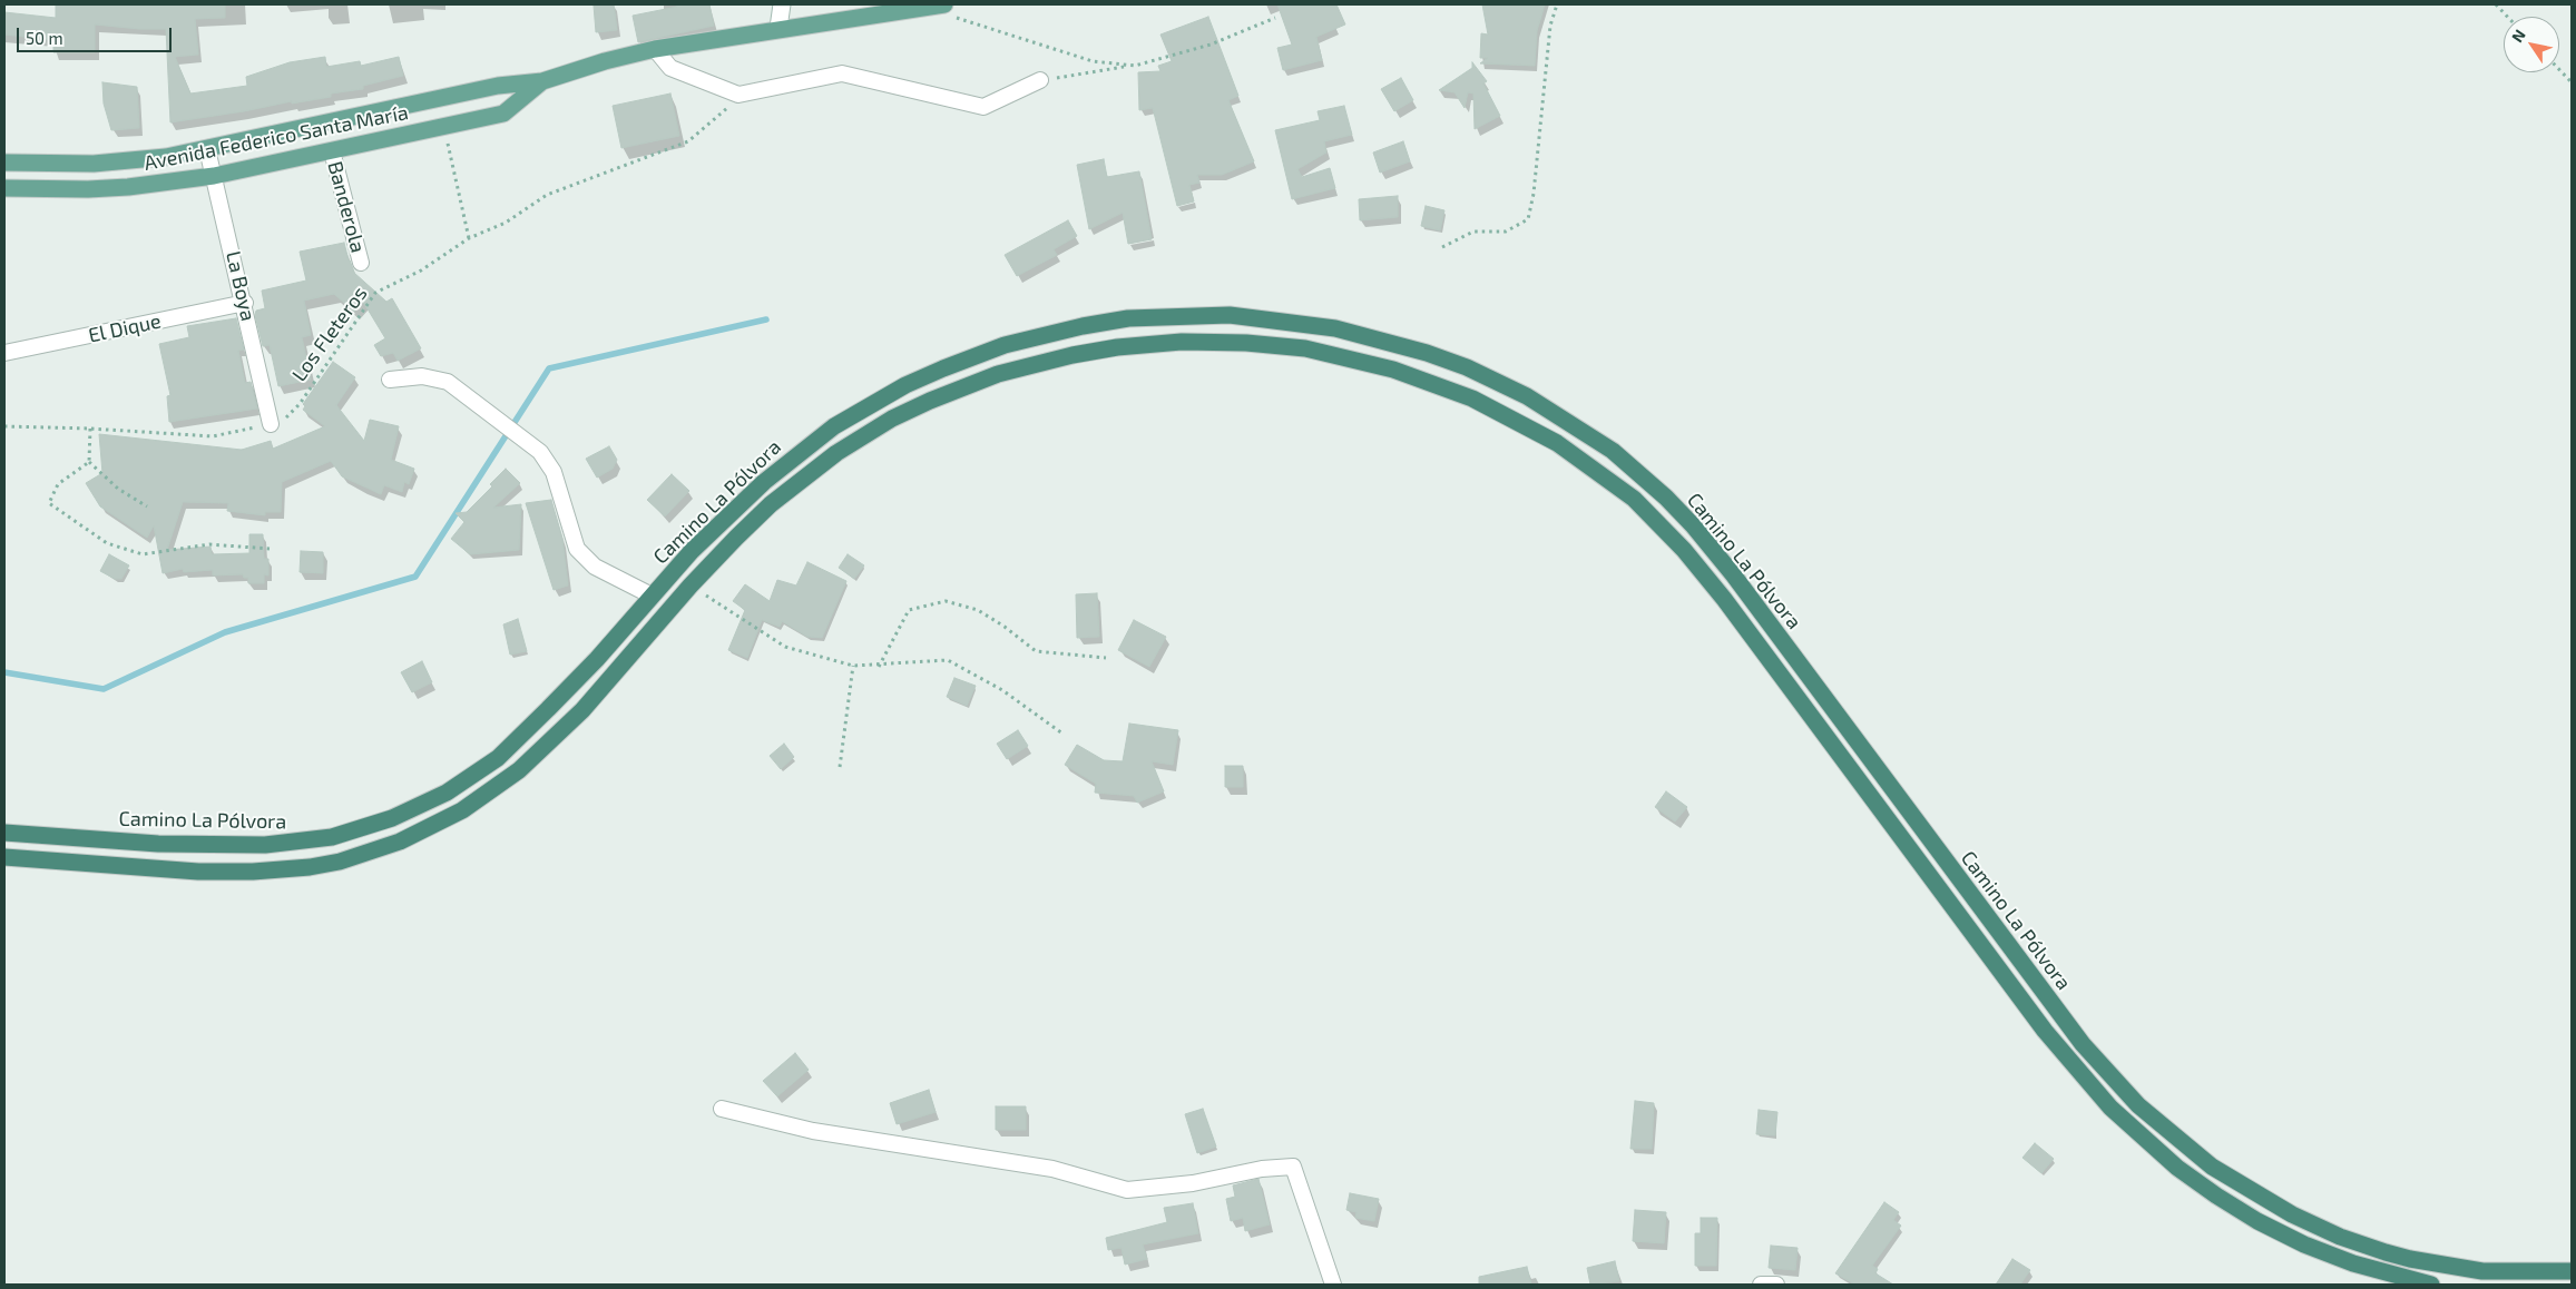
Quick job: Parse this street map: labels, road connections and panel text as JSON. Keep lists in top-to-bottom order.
{
  "streets": {
    "highway": ["Camino La Pólvora"],
    "main road": ["Avenida Federico Santa María"],
    "street": ["Banderola", "La Boya", "El Dique"],
    "path": ["Los Fleteros"]
  },
  "crossings": [
    ["Avenida Federico Santa María", "Banderola"],
    ["Avenida Federico Santa María", "La Boya"],
    ["La Boya", "El Dique"],
    ["La Boya", "Los Fleteros"]
  ],
  "scale_bar": "50 m",
  "north": "top left"
}
